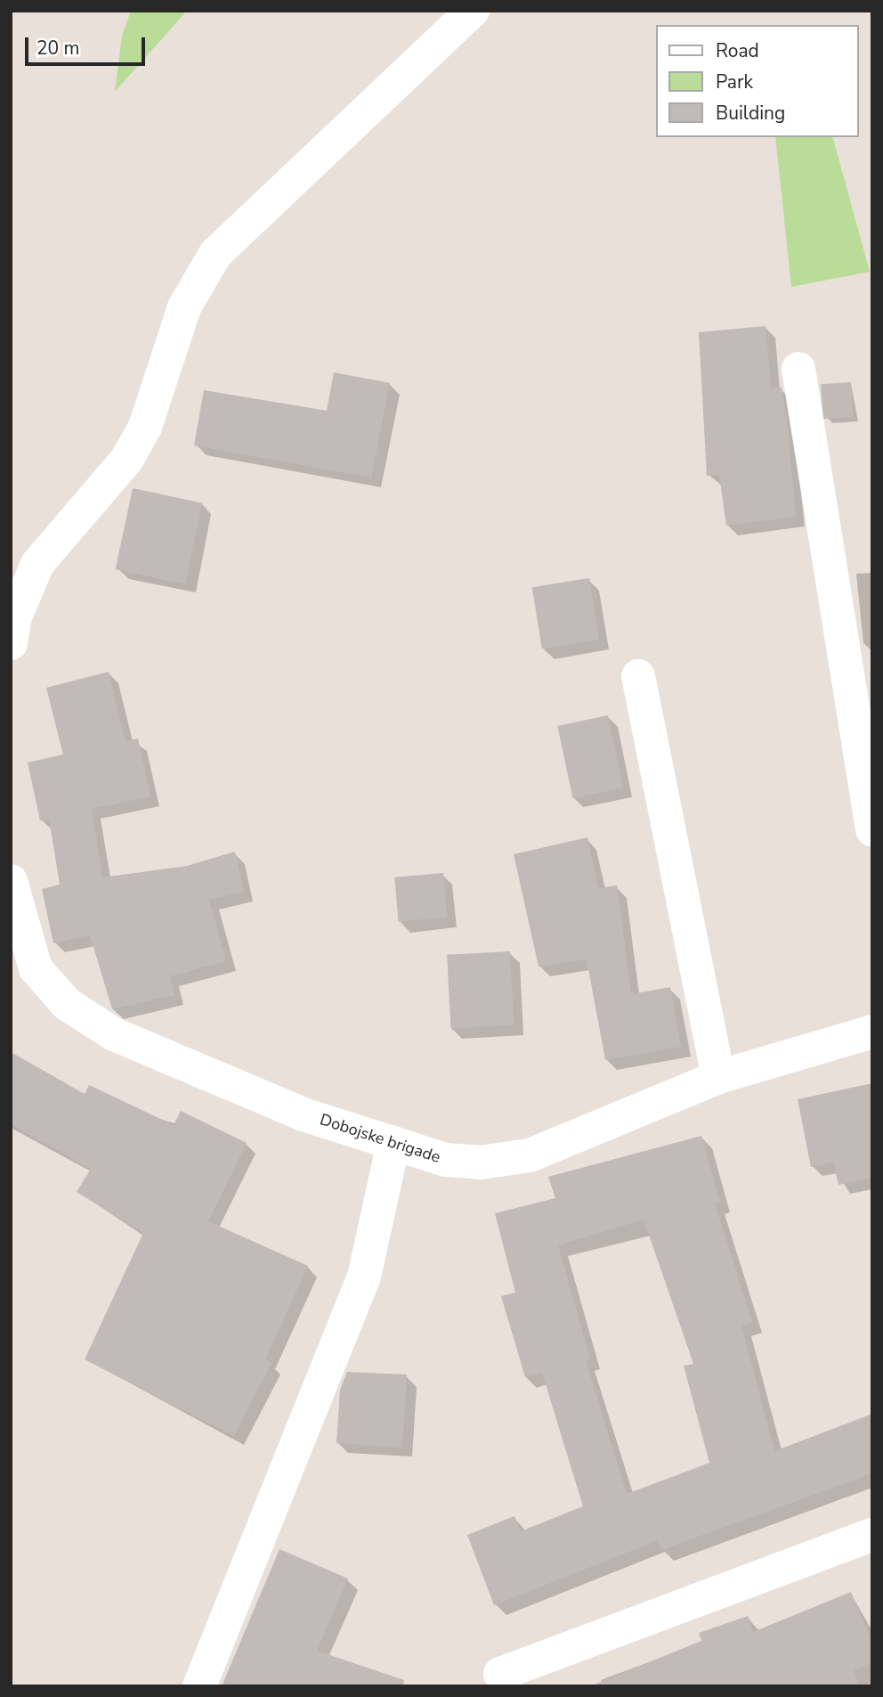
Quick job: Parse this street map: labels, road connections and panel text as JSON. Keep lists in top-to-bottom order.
{
  "streets": {
    "street": ["Dobojske brigade"]
  },
  "legend": ["Road", "Park", "Building"],
  "scale_bar": "20 m"
}
